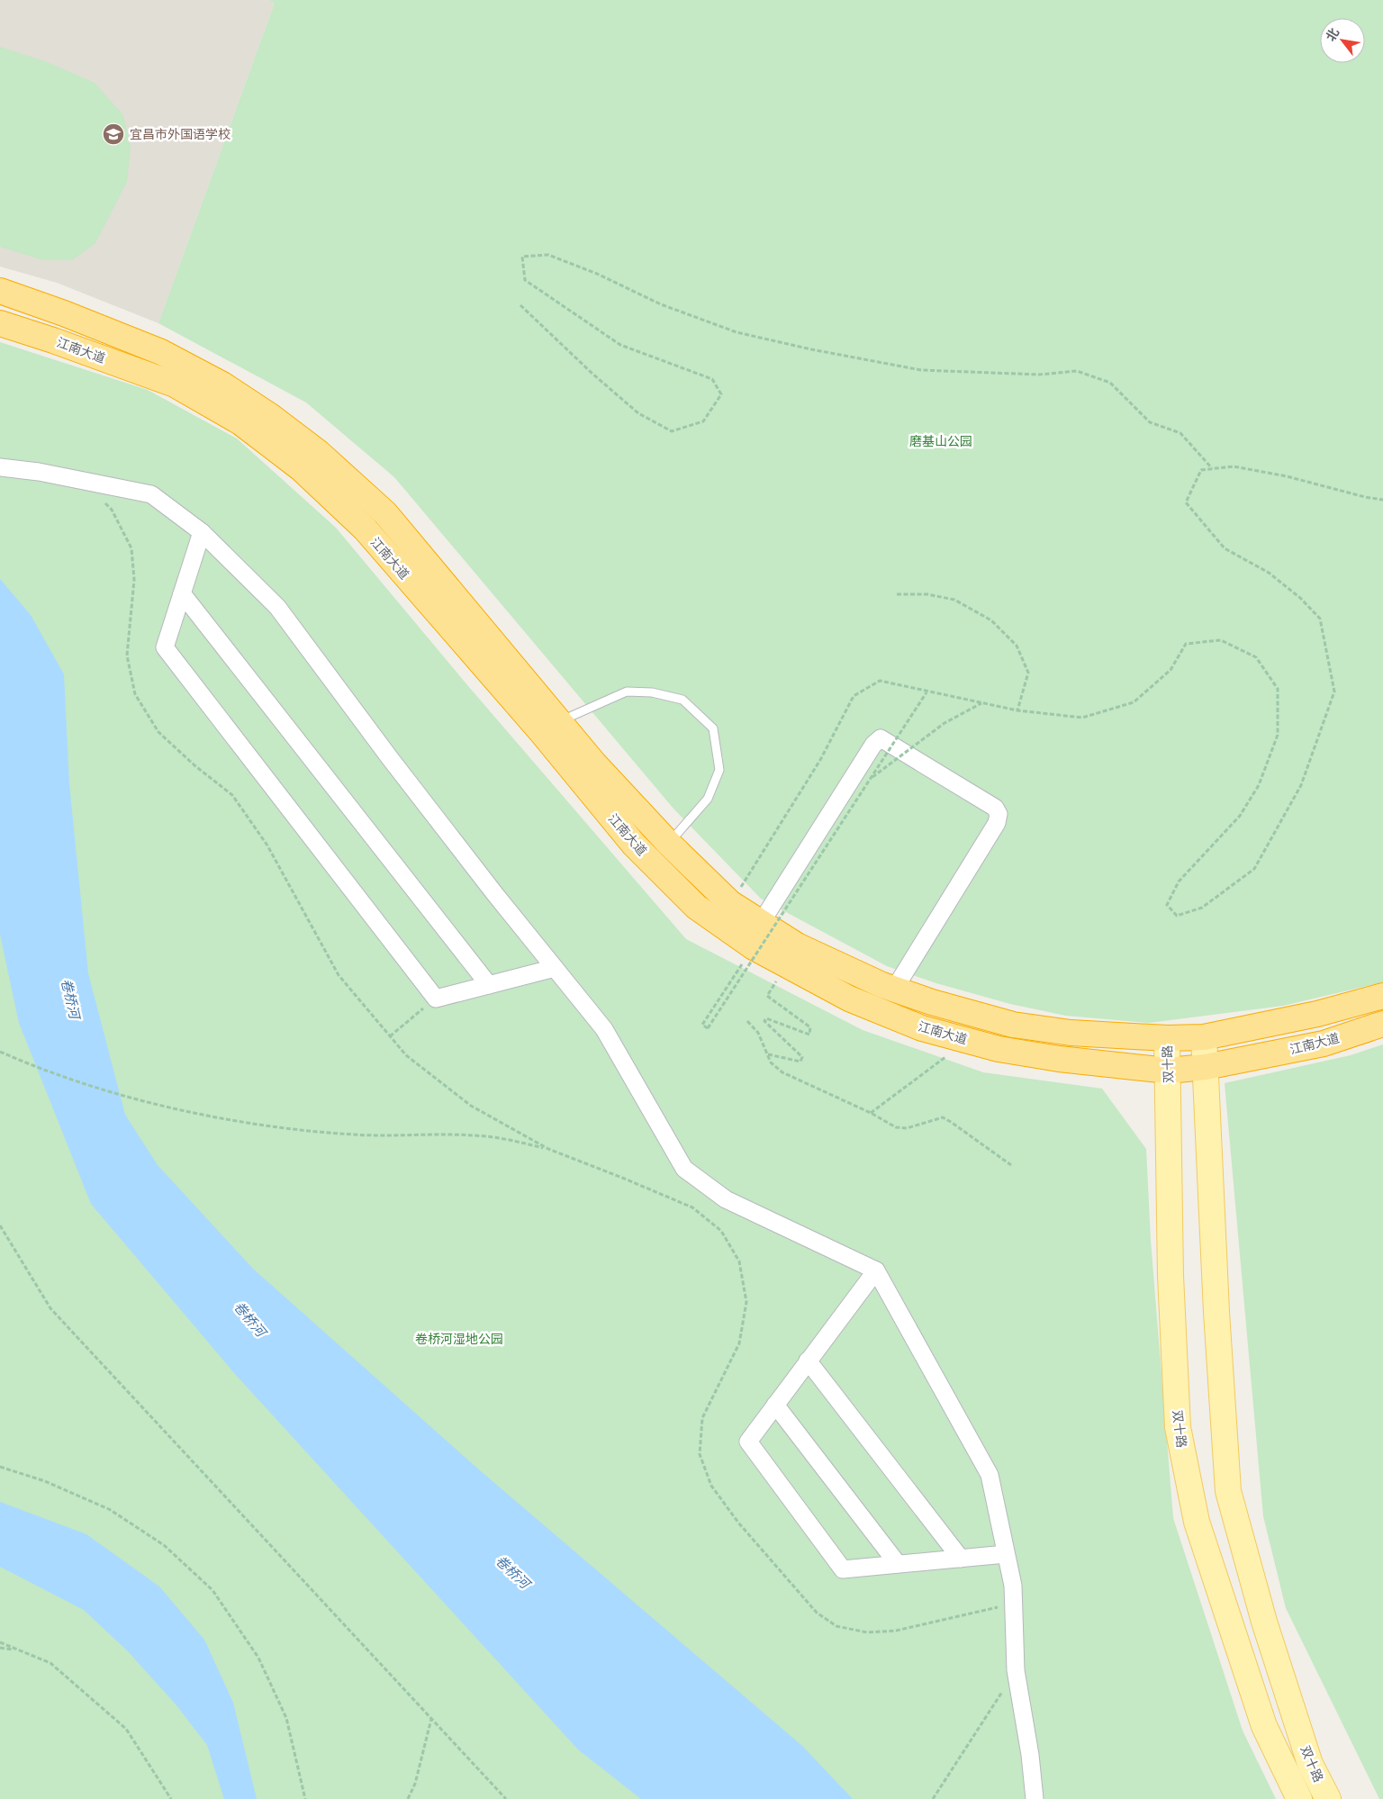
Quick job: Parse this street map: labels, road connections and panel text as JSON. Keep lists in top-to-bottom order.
{
  "streets": {
    "highway": ["江南大道"],
    "main road": ["双十路"]
  },
  "crossings": [
    ["江南大道", "双十路"]
  ],
  "water": ["卷桥河"],
  "parks": ["磨基山公园", "卷桥河湿地公园"],
  "places": {
    "school or university": ["宜昌市外国语学校"]
  },
  "north": "top left"
}
